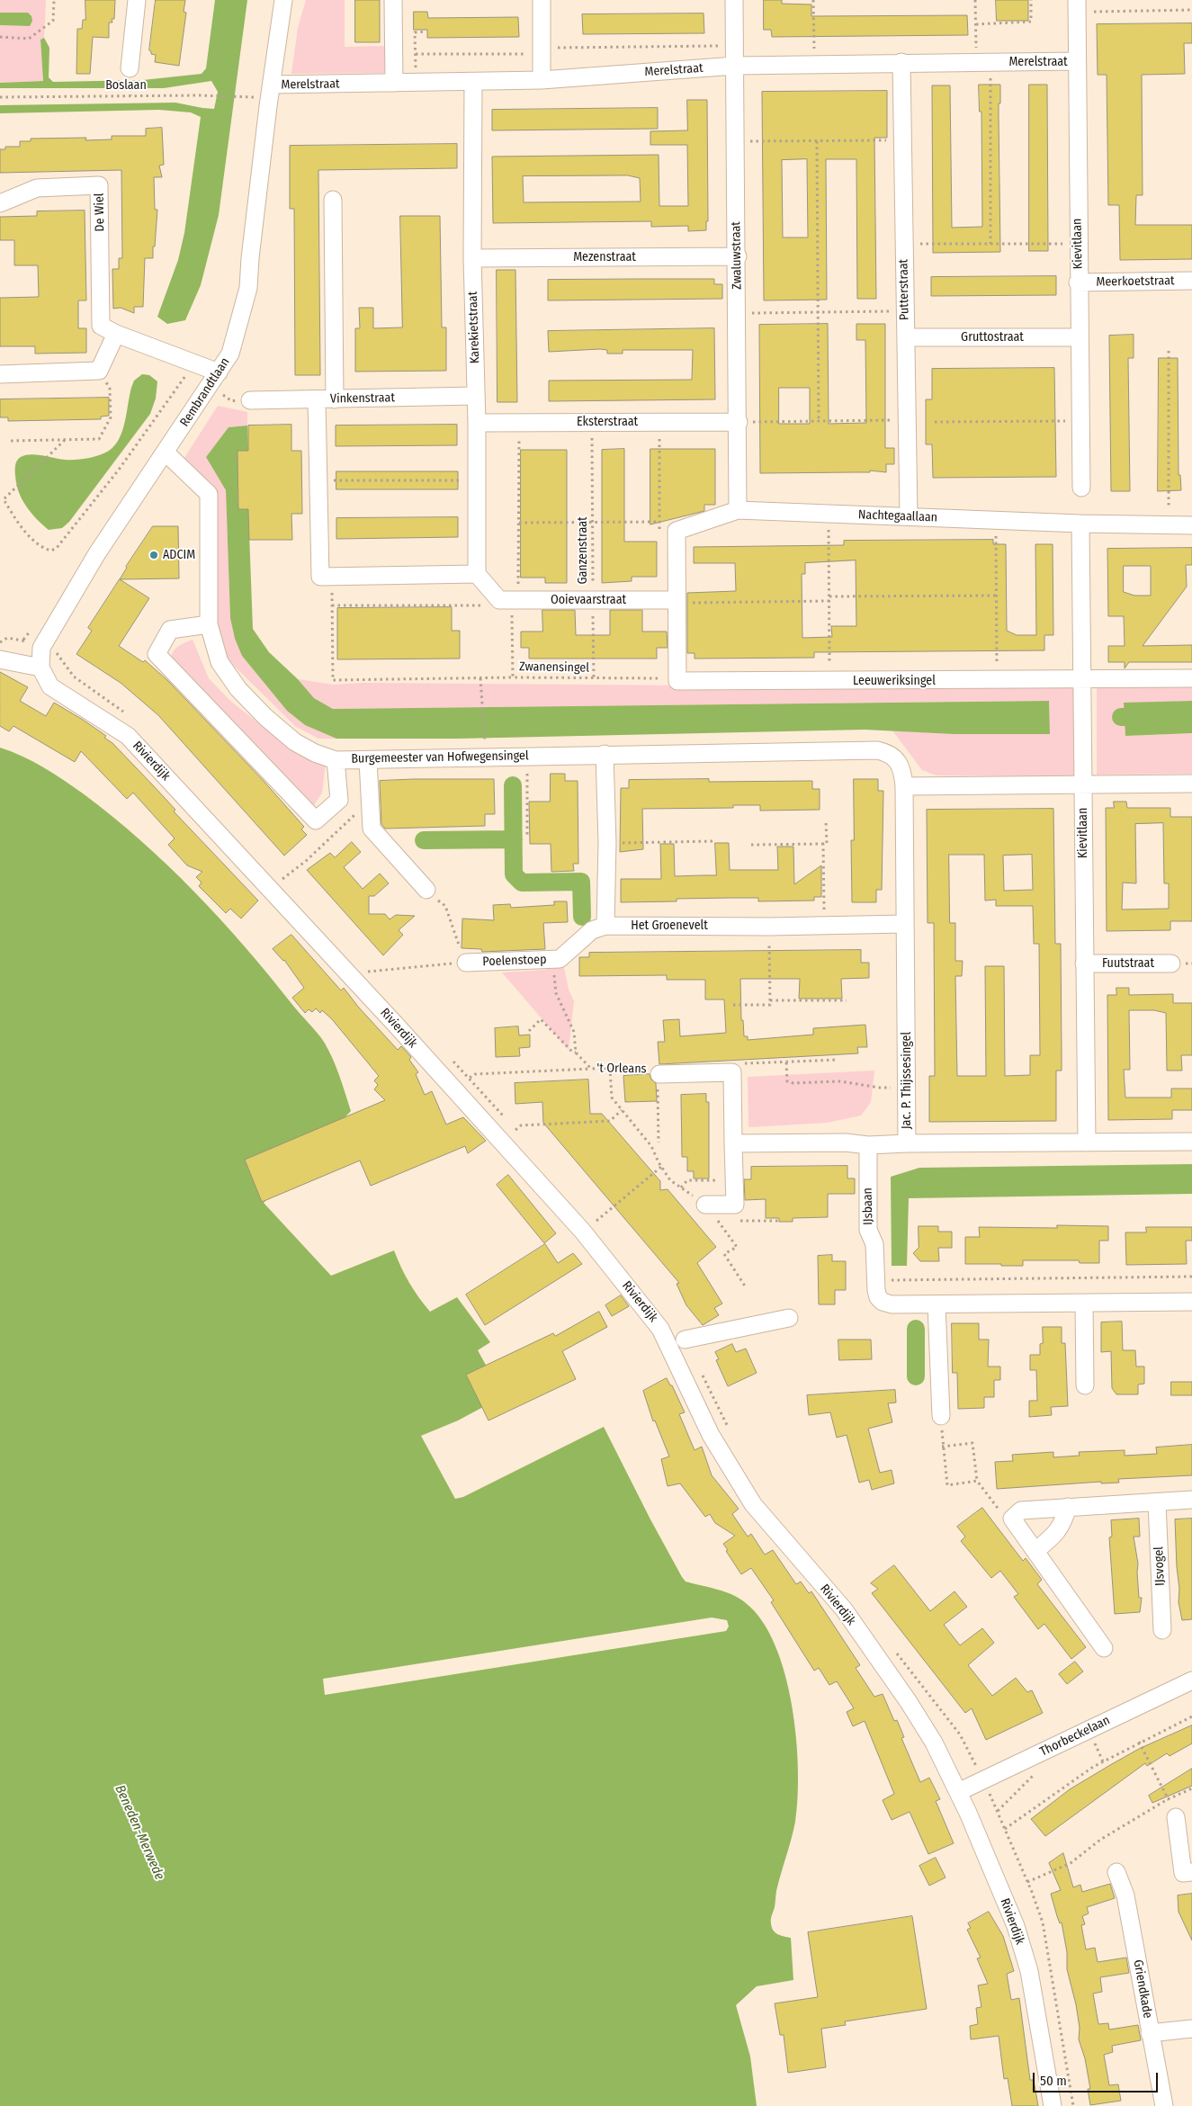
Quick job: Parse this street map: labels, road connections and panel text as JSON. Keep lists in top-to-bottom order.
{
  "streets": {
    "street": [
      "Merelstraat",
      "De Wiel",
      "Kievitlaan",
      "Zwaluwstraat",
      "Mezenstraat",
      "Meerkoetstraat",
      "Putterstraat",
      "Karekietstraat",
      "Gruttostraat",
      "Rembrandtlaan",
      "Vinkenstraat",
      "Eksterstraat",
      "Nachtegaallaan",
      "Ooievaarstraat",
      "Leeuweriksingel",
      "Burgemeester van Hofwegensingel",
      "Rivierdijk",
      "Het Groenevelt",
      "Poelenstoep",
      "Fuutstraat",
      "'t Orleans",
      "Jac. P. Thijssesingel",
      "IJsbaan",
      "IJsvogel",
      "Thorbeckelaan",
      "Griendkade"
    ],
    "path": ["Boslaan", "Ganzenstraat", "Zwanensingel"]
  },
  "crossings": [
    ["Merelstraat", "Kievitlaan"],
    ["Merelstraat", "Zwaluwstraat"],
    ["Merelstraat", "Putterstraat"],
    ["Merelstraat", "Karekietstraat"],
    ["Merelstraat", "Rembrandtlaan"],
    ["De Wiel", "Rembrandtlaan"],
    ["Kievitlaan", "Meerkoetstraat"],
    ["Kievitlaan", "Gruttostraat"],
    ["Kievitlaan", "Nachtegaallaan"],
    ["Kievitlaan", "Leeuweriksingel"],
    ["Kievitlaan", "Fuutstraat"],
    ["Kievitlaan", "Jac. P. Thijssesingel"],
    ["Zwaluwstraat", "Mezenstraat"],
    ["Zwaluwstraat", "Eksterstraat"],
    ["Zwaluwstraat", "Nachtegaallaan"],
    ["Mezenstraat", "Karekietstraat"],
    ["Putterstraat", "Gruttostraat"],
    ["Putterstraat", "Nachtegaallaan"],
    ["Karekietstraat", "Vinkenstraat"],
    ["Karekietstraat", "Eksterstraat"],
    ["Rembrandtlaan", "Burgemeester van Hofwegensingel"],
    ["Rembrandtlaan", "Rivierdijk"],
    ["Eksterstraat", "Ganzenstraat"],
    ["Ganzenstraat", "Ooievaarstraat"],
    ["Ganzenstraat", "Zwanensingel"],
    ["Ooievaarstraat", "Zwanensingel"],
    ["Zwanensingel", "Leeuweriksingel"],
    ["Burgemeester van Hofwegensingel", "Jac. P. Thijssesingel"],
    ["Rivierdijk", "Thorbeckelaan"],
    ["Het Groenevelt", "Poelenstoep"],
    ["Het Groenevelt", "Jac. P. Thijssesingel"]
  ],
  "water": ["Beneden-Merwede"],
  "places": ["ADCIM"],
  "scale_bar": "50 m"
}
